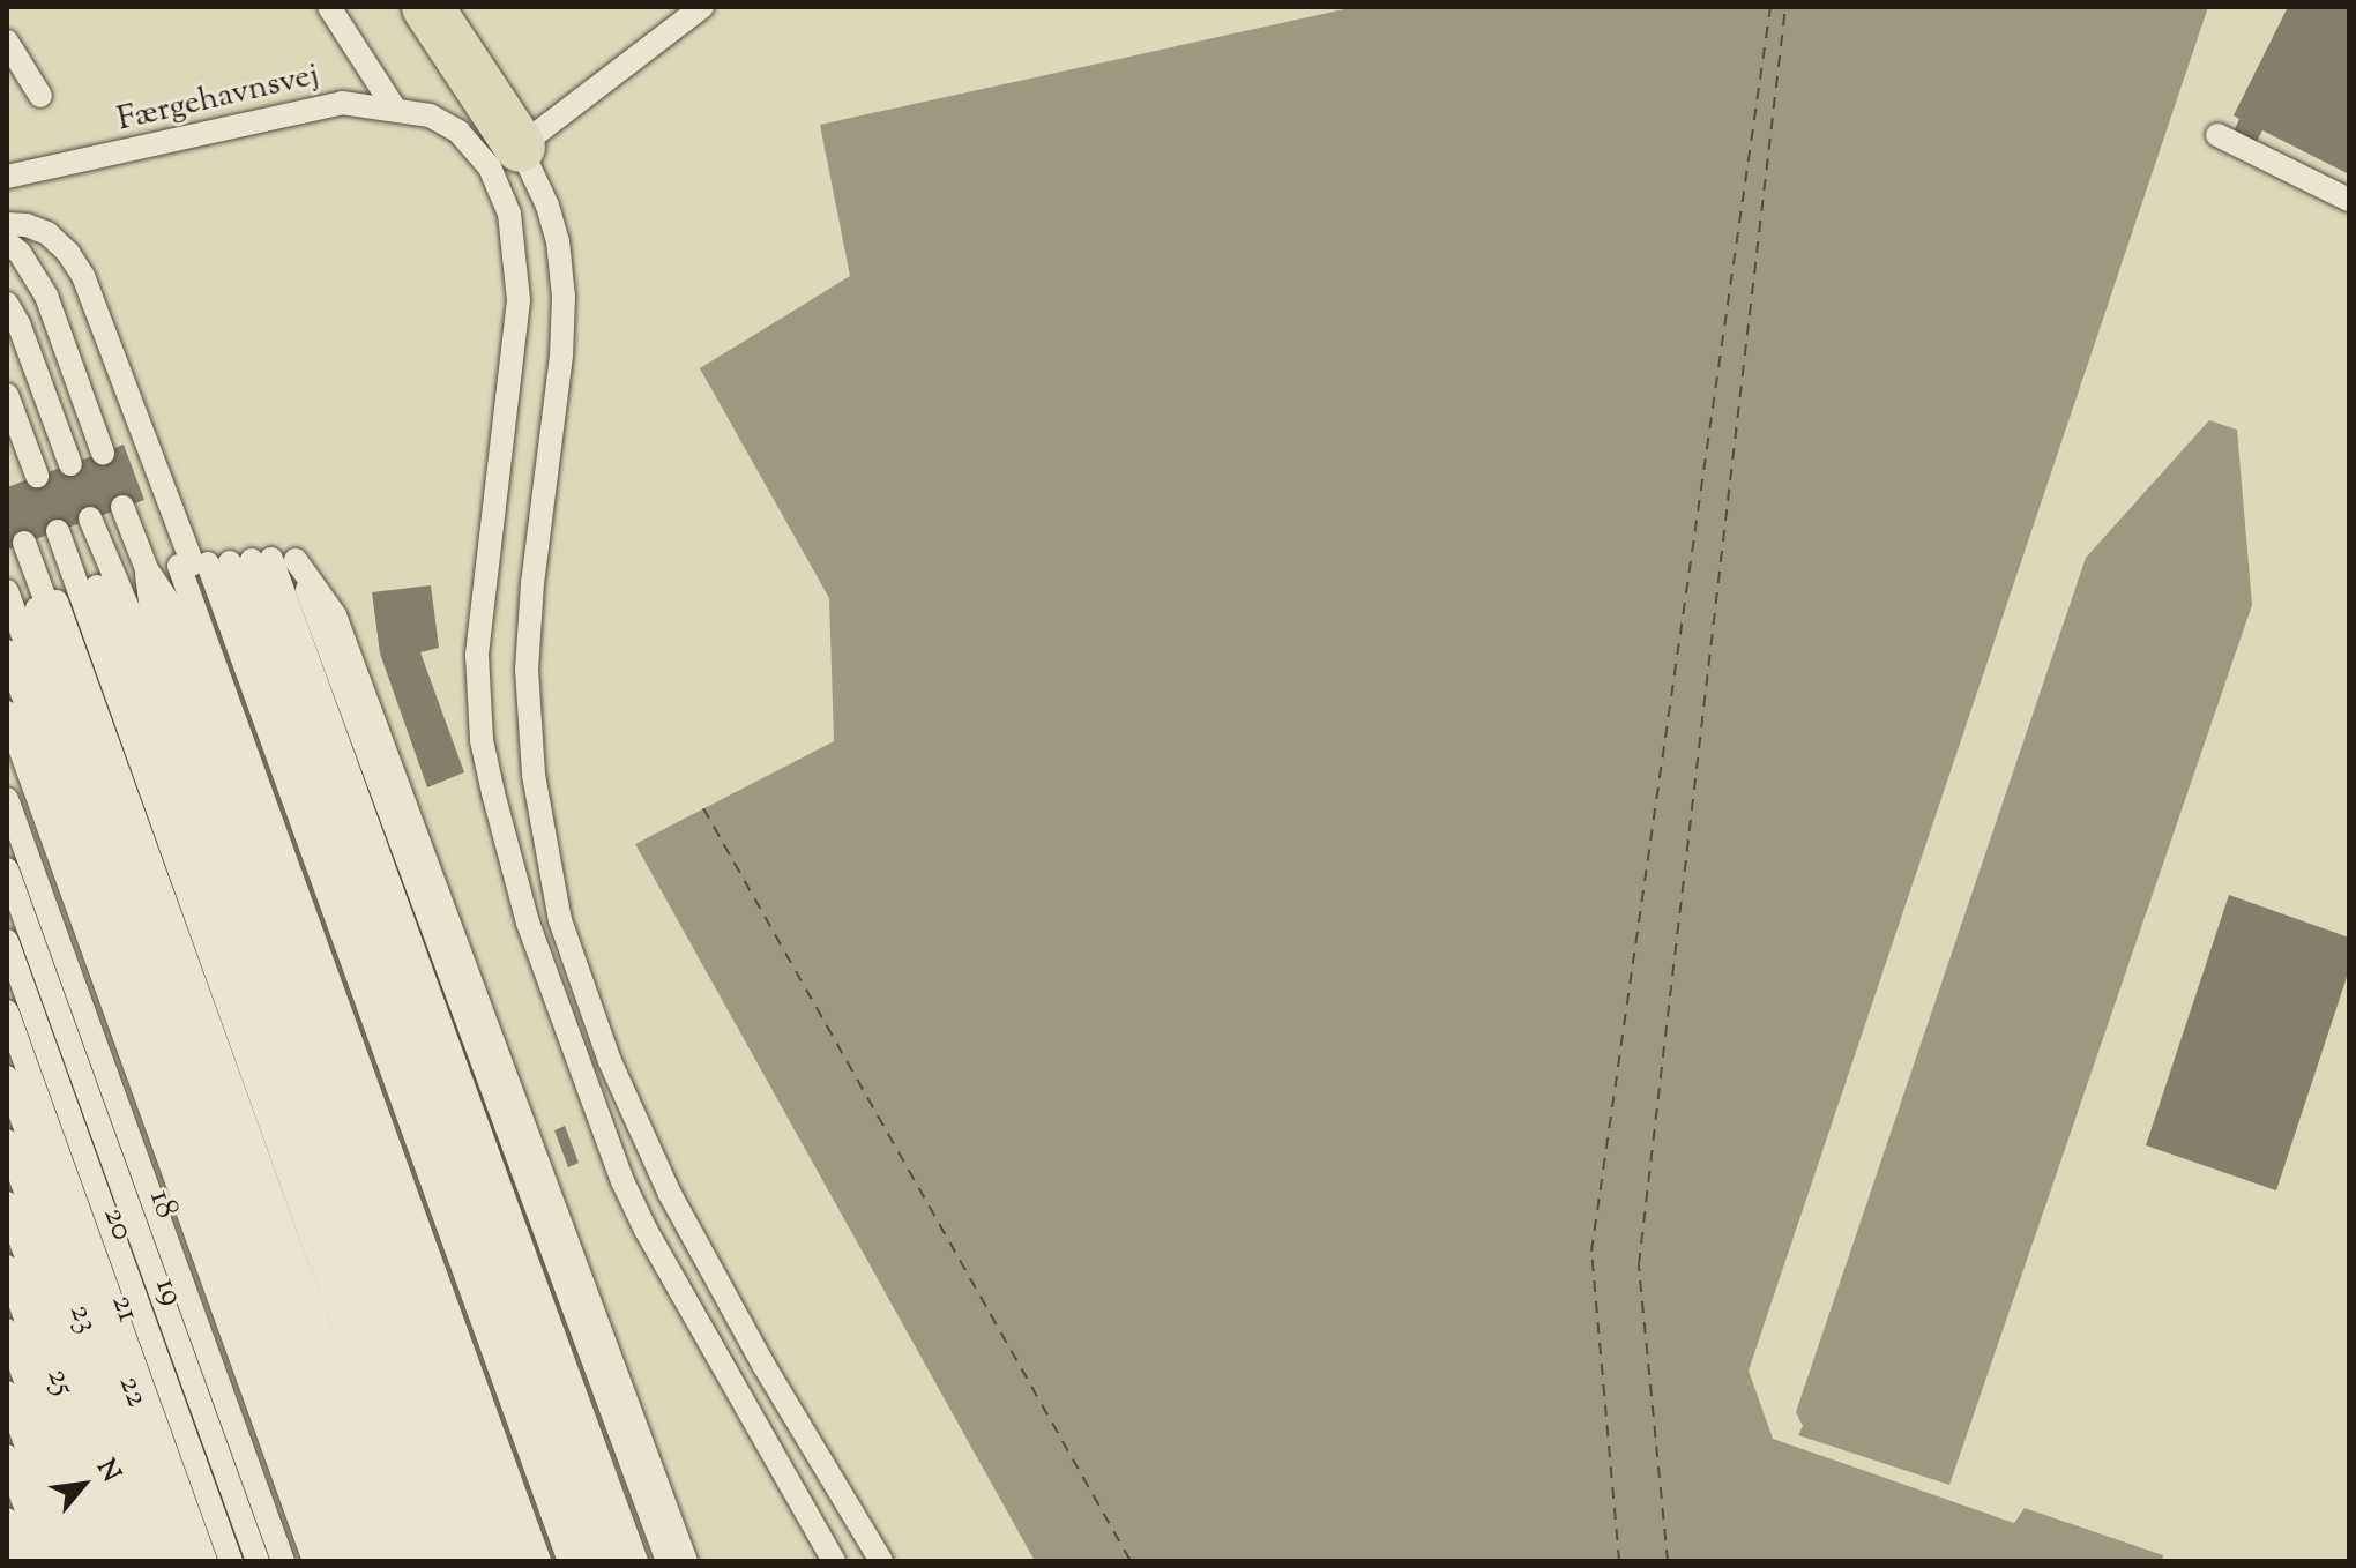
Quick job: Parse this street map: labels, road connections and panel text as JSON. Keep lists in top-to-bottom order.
{
  "streets": {
    "lane": [
      "Færgehavnsvej",
      "18",
      "20",
      "19",
      "21",
      "23",
      "25",
      "22"
    ]
  },
  "north": "top right"
}
